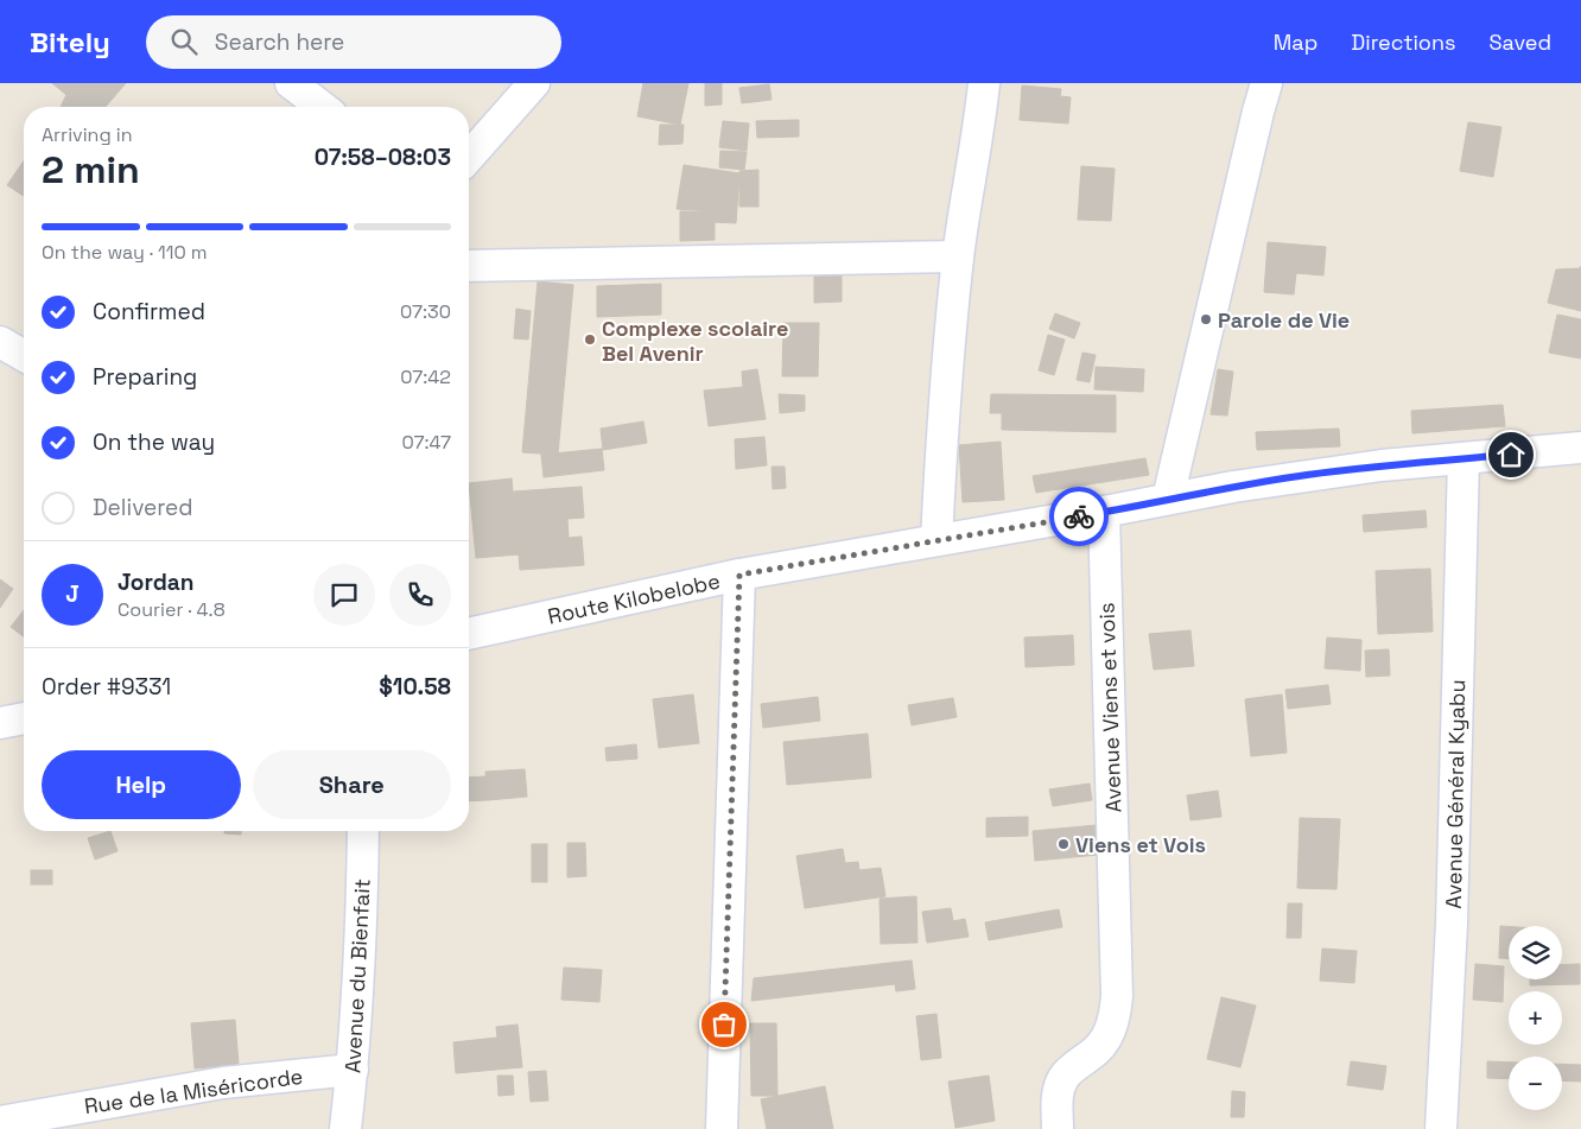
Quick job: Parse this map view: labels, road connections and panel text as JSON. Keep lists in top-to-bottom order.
{
  "streets": {
    "street": [
      "Route Kilobelobe",
      "Avenue Viens et vois",
      "Avenue Général Kyabu",
      "Avenue du Bienfait",
      "Rue de la Miséricorde"
    ]
  },
  "crossings": [
    ["Route Kilobelobe", "Avenue Viens et vois"],
    ["Route Kilobelobe", "Avenue Général Kyabu"],
    ["Avenue du Bienfait", "Rue de la Miséricorde"]
  ],
  "places": ["Parole de Vie", "Complexe scolaire Bel Avenir", "Viens et Vois"],
  "page": {
    "header": "Bitely",
    "search": "Search here",
    "nav": ["Map", "Directions", "Saved"],
    "heading": ["2 min", "Arriving in", "07:58–08:03"],
    "panel": [
      "Jordan",
      "Courier · 4.8",
      "Order #9331",
      "$10.58"
    ],
    "bar": "On the way · 110 m",
    "list": [
      ["Confirmed", "07:30"],
      ["Preparing", "07:42"],
      ["On the way", "07:47"],
      "Delivered"
    ],
    "round": "J",
    "buttons": ["Help", "Share"],
    "map_buttons": ["+", "−"]
  }
}
